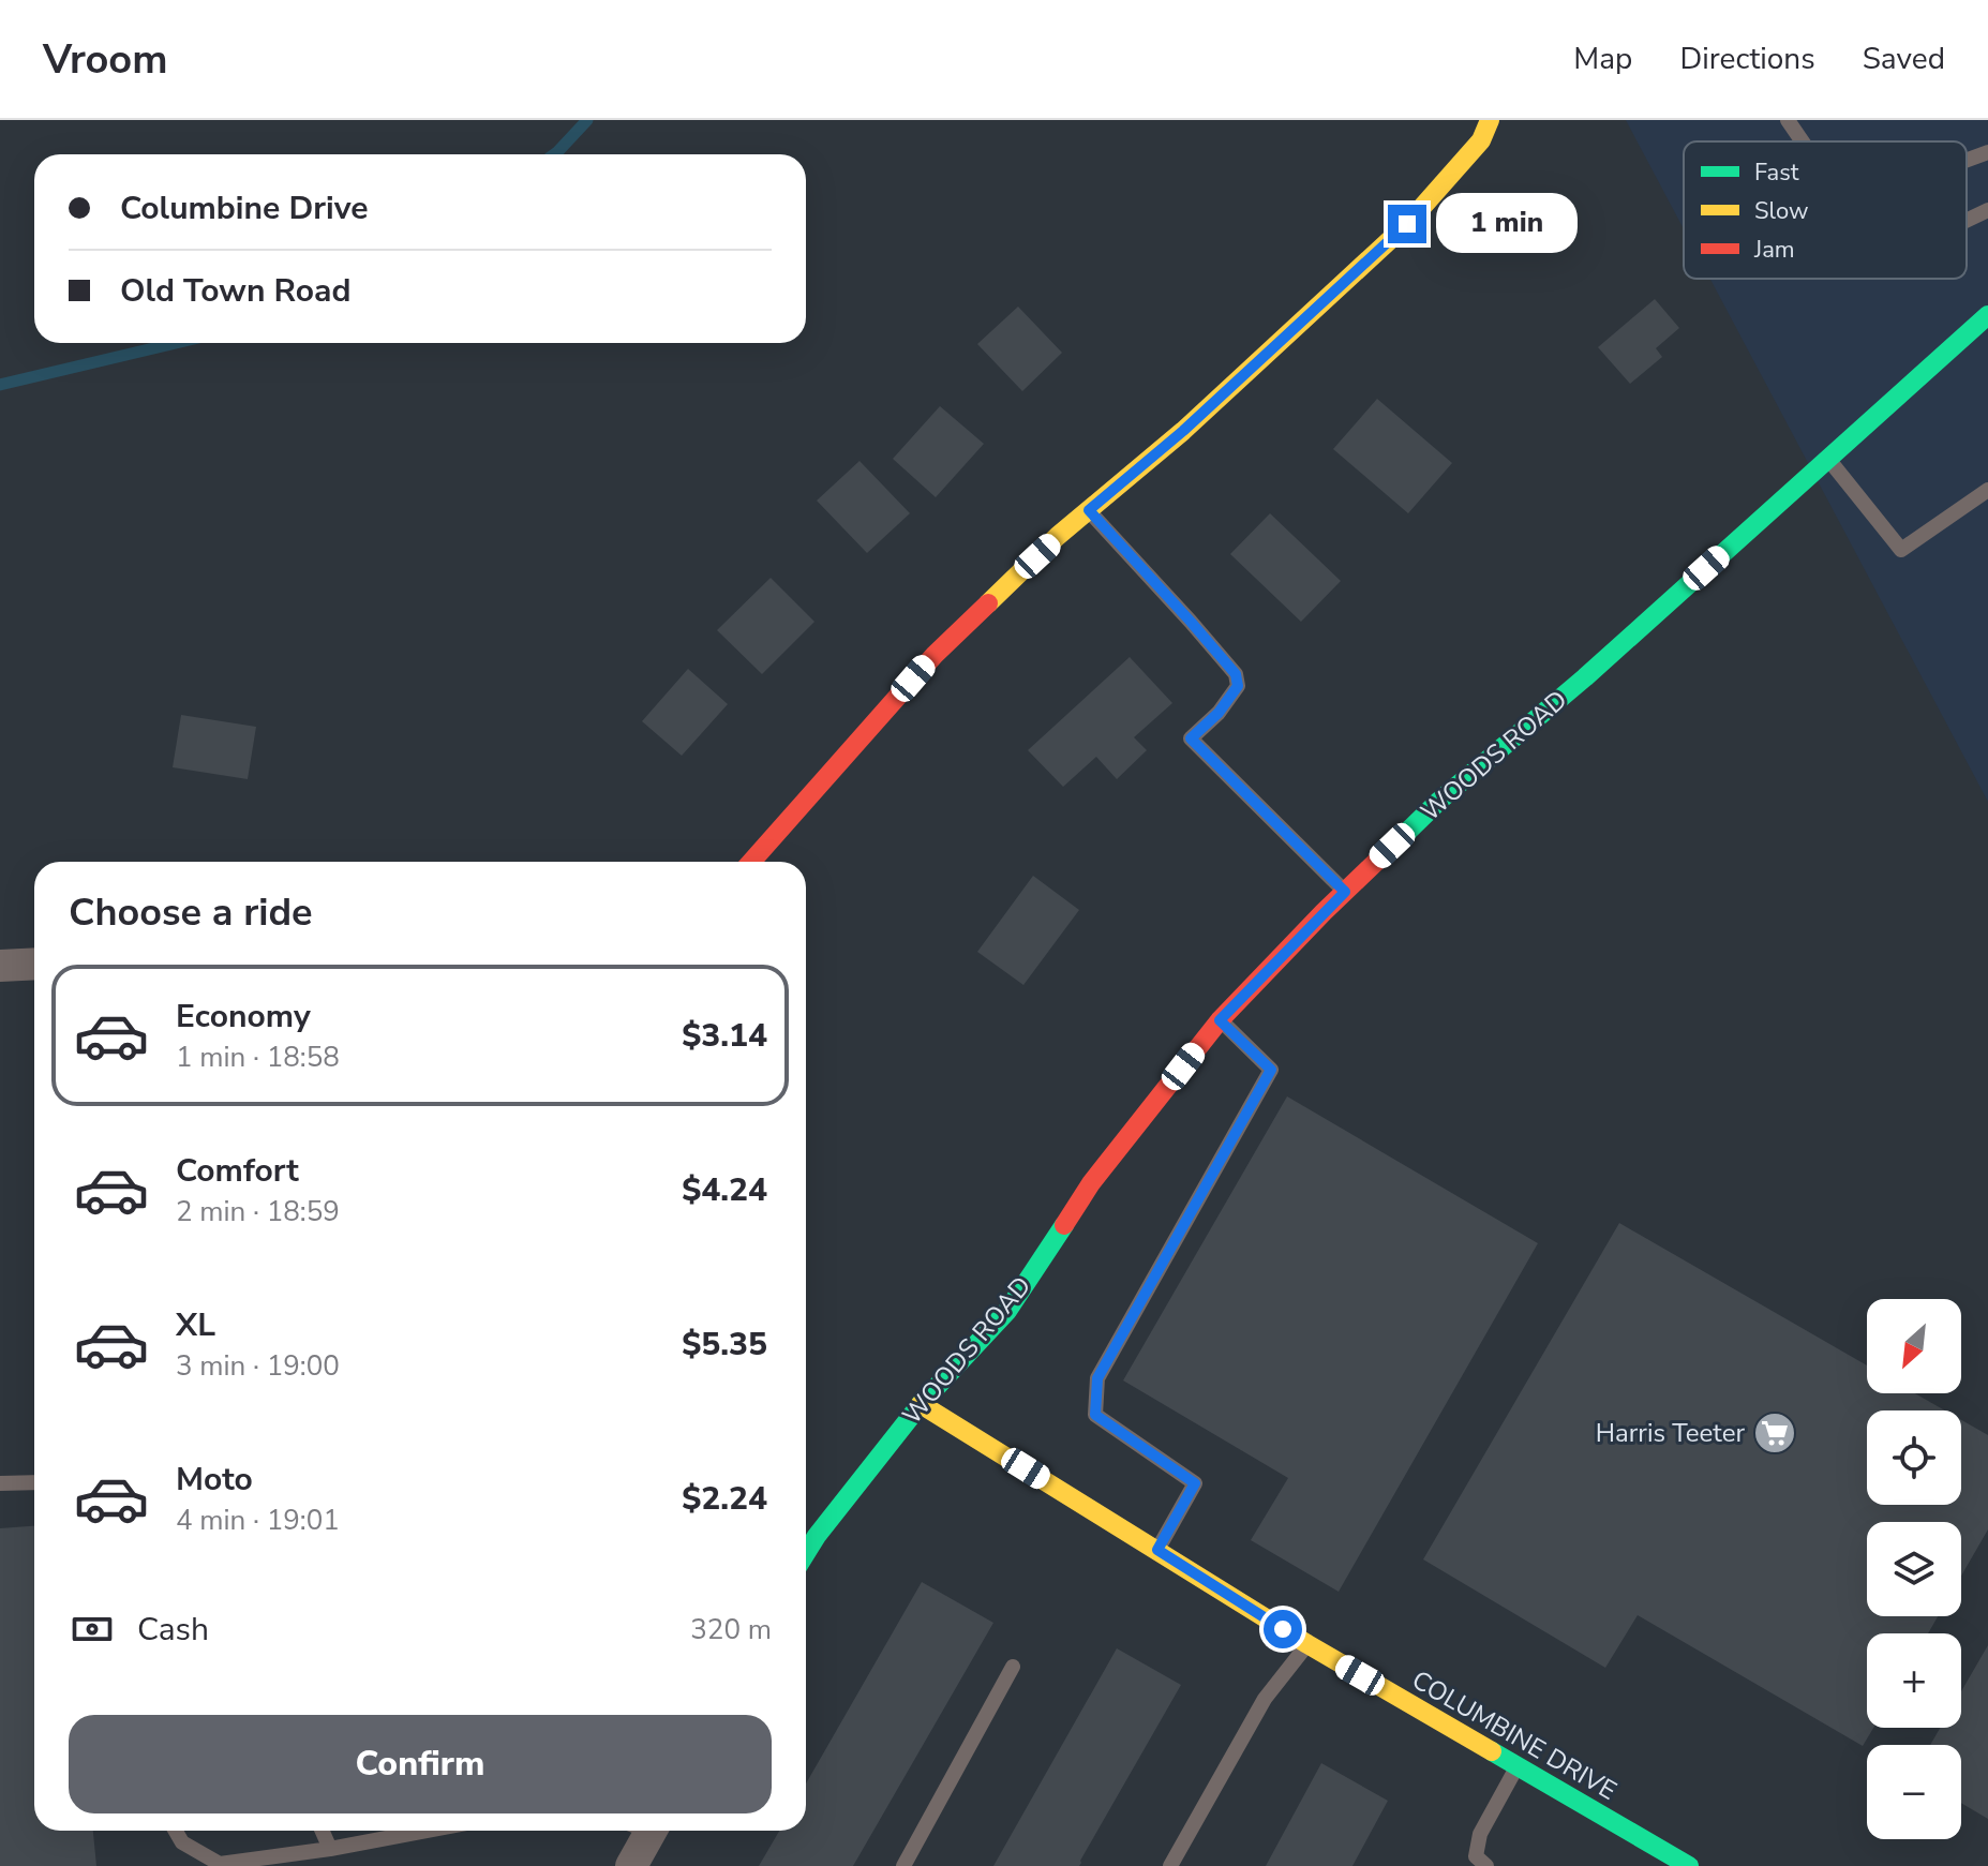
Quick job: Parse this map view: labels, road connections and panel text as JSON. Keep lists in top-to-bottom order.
{
  "streets": {
    "street": ["WOODS ROAD", "COLUMBINE DRIVE"]
  },
  "crossings": [
    ["WOODS ROAD", "COLUMBINE DRIVE"]
  ],
  "places": {
    "supermarket": ["Harris Teeter"]
  },
  "legend": ["Fast", "Slow", "Jam"],
  "north": "bottom left",
  "page": {
    "header": "Vroom",
    "nav": ["Map", "Directions", "Saved"],
    "banner": ["Columbine Drive", "Old Town Road"],
    "bubble": "1 min",
    "heading": "Choose a ride",
    "list": [
      {
        "name": "Economy",
        "note": "1 min · 18:58",
        "value": "$3.14"
      },
      {
        "name": "Comfort",
        "note": "2 min · 18:59",
        "value": "$4.24"
      },
      {
        "name": "XL",
        "note": "3 min · 19:00",
        "value": "$5.35"
      },
      {
        "name": "Moto",
        "note": "4 min · 19:01",
        "value": "$2.24"
      }
    ],
    "map_buttons": ["+", "−"],
    "pay": ["Cash", "320 m"],
    "buttons": "Confirm"
  }
}
